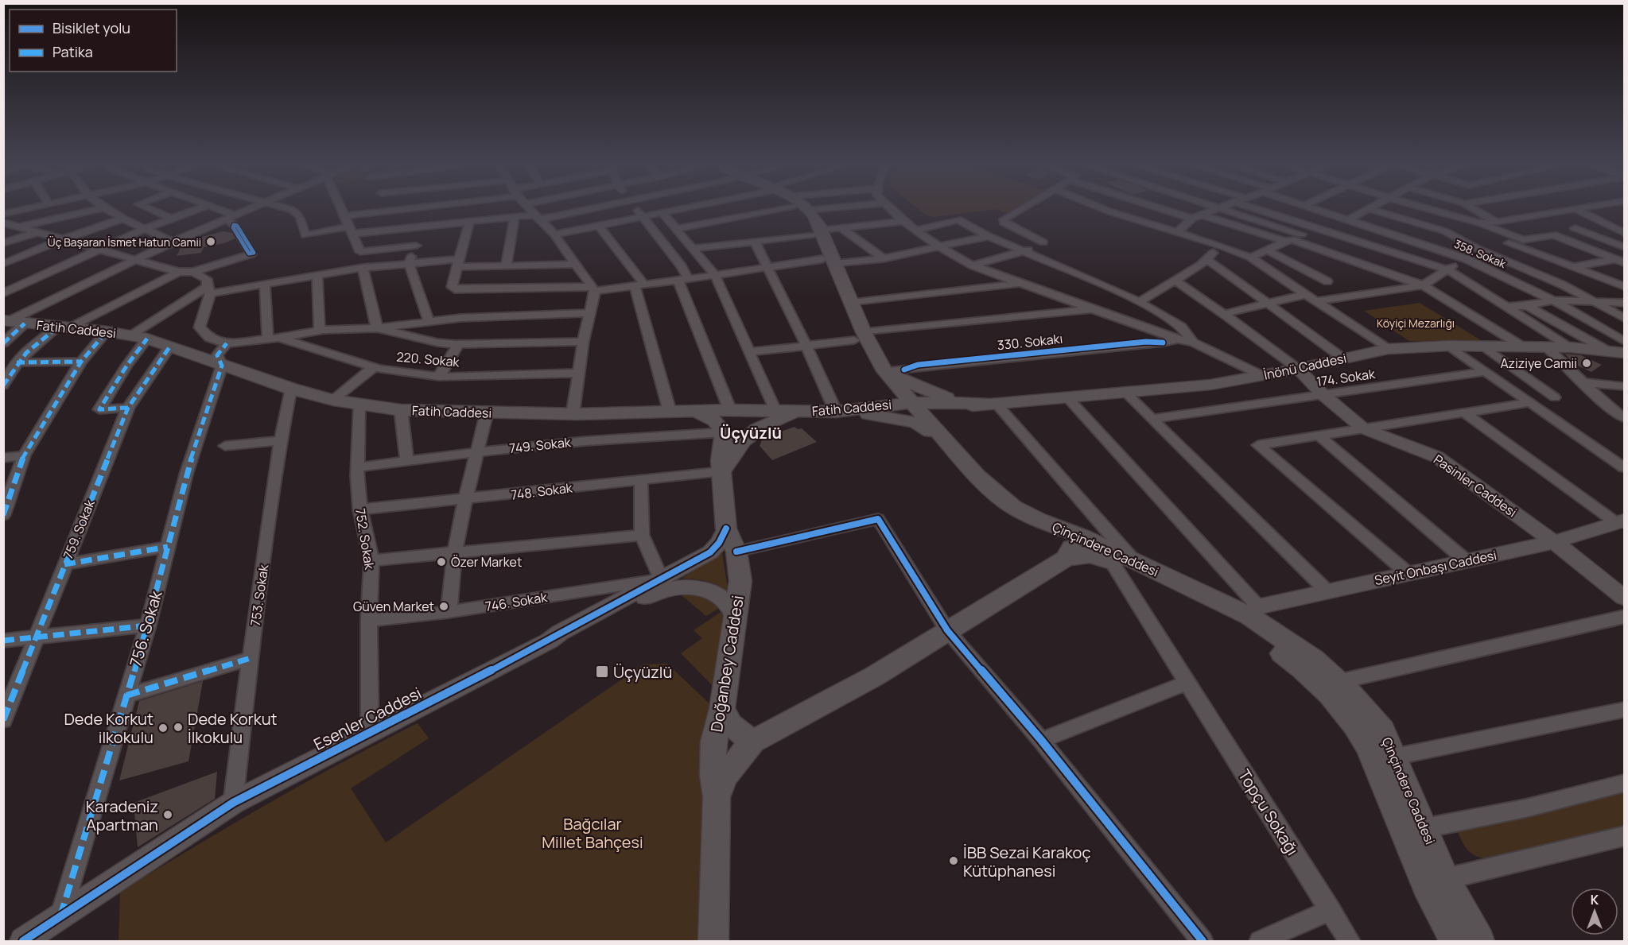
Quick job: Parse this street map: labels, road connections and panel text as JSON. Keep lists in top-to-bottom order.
{
  "streets": {
    "main road": [
      "Fatih Caddesi",
      "İnönü Caddesi",
      "Çinçindere Caddesi",
      "Doğanbey Caddesi"
    ],
    "street": [
      "358. Sokak",
      "330. Sokakı",
      "220. Sokak",
      "174. Sokak",
      "749. Sokak",
      "Pasinler Caddesi",
      "748. Sokak",
      "759. Sokak",
      "752. Sokak",
      "Seyit Onbaşı Caddesi",
      "753. Sokak",
      "746. Sokak",
      "756. Sokak",
      "Esenler Caddesi",
      "Topçu Sokağı"
    ]
  },
  "crossings": [
    ["Fatih Caddesi", "İnönü Caddesi"],
    ["Fatih Caddesi", "759. Sokak"],
    ["Fatih Caddesi", "752. Sokak"],
    ["Fatih Caddesi", "Çinçindere Caddesi"],
    ["Fatih Caddesi", "753. Sokak"],
    ["Fatih Caddesi", "756. Sokak"],
    ["Fatih Caddesi", "Topçu Sokağı"],
    ["330. Sokakı", "Çinçindere Caddesi"],
    ["İnönü Caddesi", "Pasinler Caddesi"],
    ["İnönü Caddesi", "Topçu Sokağı"],
    ["174. Sokak", "Pasinler Caddesi"],
    ["749. Sokak", "752. Sokak"],
    ["749. Sokak", "Doğanbey Caddesi"],
    ["Pasinler Caddesi", "Seyit Onbaşı Caddesi"],
    ["748. Sokak", "752. Sokak"],
    ["748. Sokak", "Doğanbey Caddesi"],
    ["752. Sokak", "746. Sokak"],
    ["752. Sokak", "Esenler Caddesi"],
    ["Çinçindere Caddesi", "Seyit Onbaşı Caddesi"],
    ["Çinçindere Caddesi", "Topçu Sokağı"],
    ["753. Sokak", "Esenler Caddesi"],
    ["746. Sokak", "Esenler Caddesi"],
    ["756. Sokak", "Esenler Caddesi"],
    ["Doğanbey Caddesi", "Esenler Caddesi"]
  ],
  "districts": ["Üçyüzlü"],
  "parks": ["Köyiçi Mezarlığı", "Bağcılar Millet Bahçesi"],
  "places": {
    "other": [
      "Üç Başaran İsmet Hatun Camii",
      "Aziziye Camii",
      "Özer Market",
      "Güven Market",
      "Dede Korkut İlkokulu",
      "Dede Korkut ilkokulu",
      "Karadeniz Apartman",
      "İBB Sezai Karakoç Kütüphanesi"
    ],
    "transit": ["Üçyüzlü"]
  },
  "legend": ["Bisiklet yolu", "Patika"],
  "north": "top"
}
